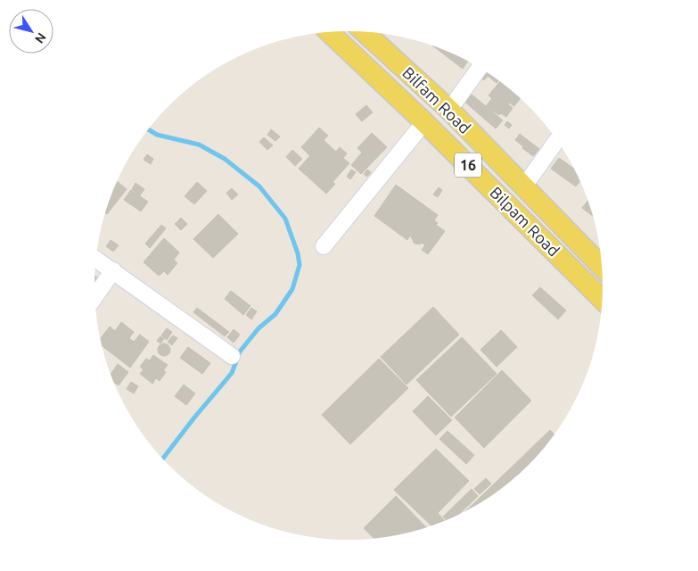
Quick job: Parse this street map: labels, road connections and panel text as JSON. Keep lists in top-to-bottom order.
{
  "streets": {
    "main road": ["Bilfam Road", "16", "Bilpam Road"]
  },
  "north": "bottom right"
}
